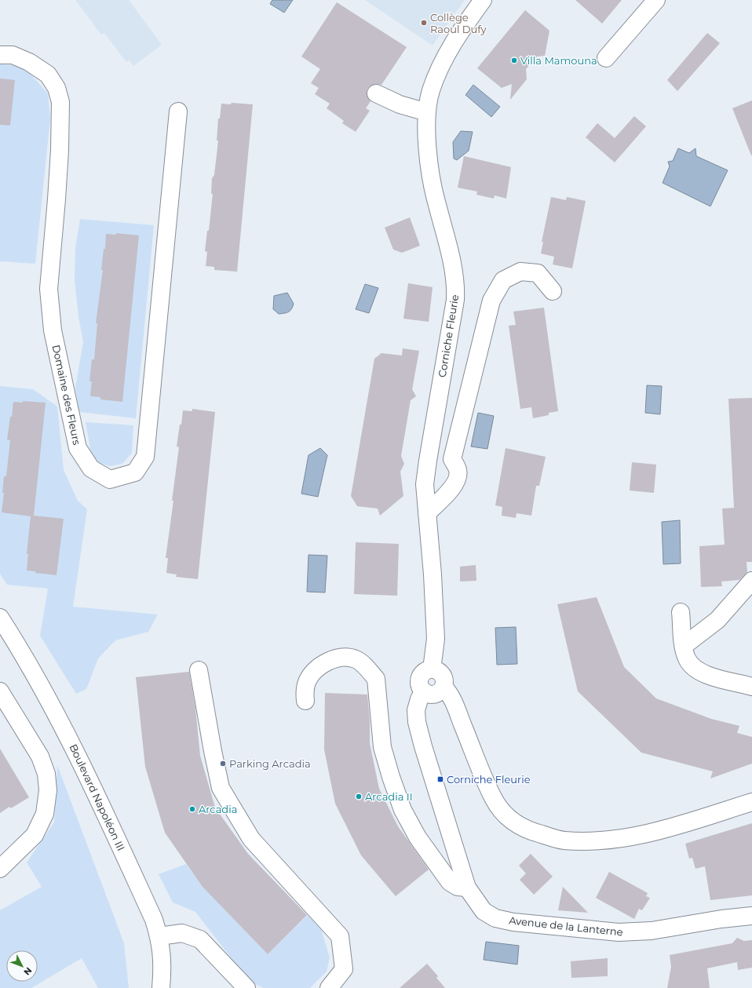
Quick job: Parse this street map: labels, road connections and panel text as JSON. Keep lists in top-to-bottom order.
{
  "streets": {
    "street": [
      "Corniche Fleurie",
      "Domaine des Fleurs",
      "Boulevard Napoléon III",
      "Avenue de la Lanterne"
    ]
  },
  "crossings": [
    ["Corniche Fleurie", "Avenue de la Lanterne"]
  ],
  "places": {
    "other": [
      "Collège Raoul Dufy",
      "Villa Mamouna",
      "Parking Arcadia",
      "Arcadia II",
      "Arcadia"
    ],
    "transit": ["Corniche Fleurie"]
  },
  "north": "bottom right"
}
